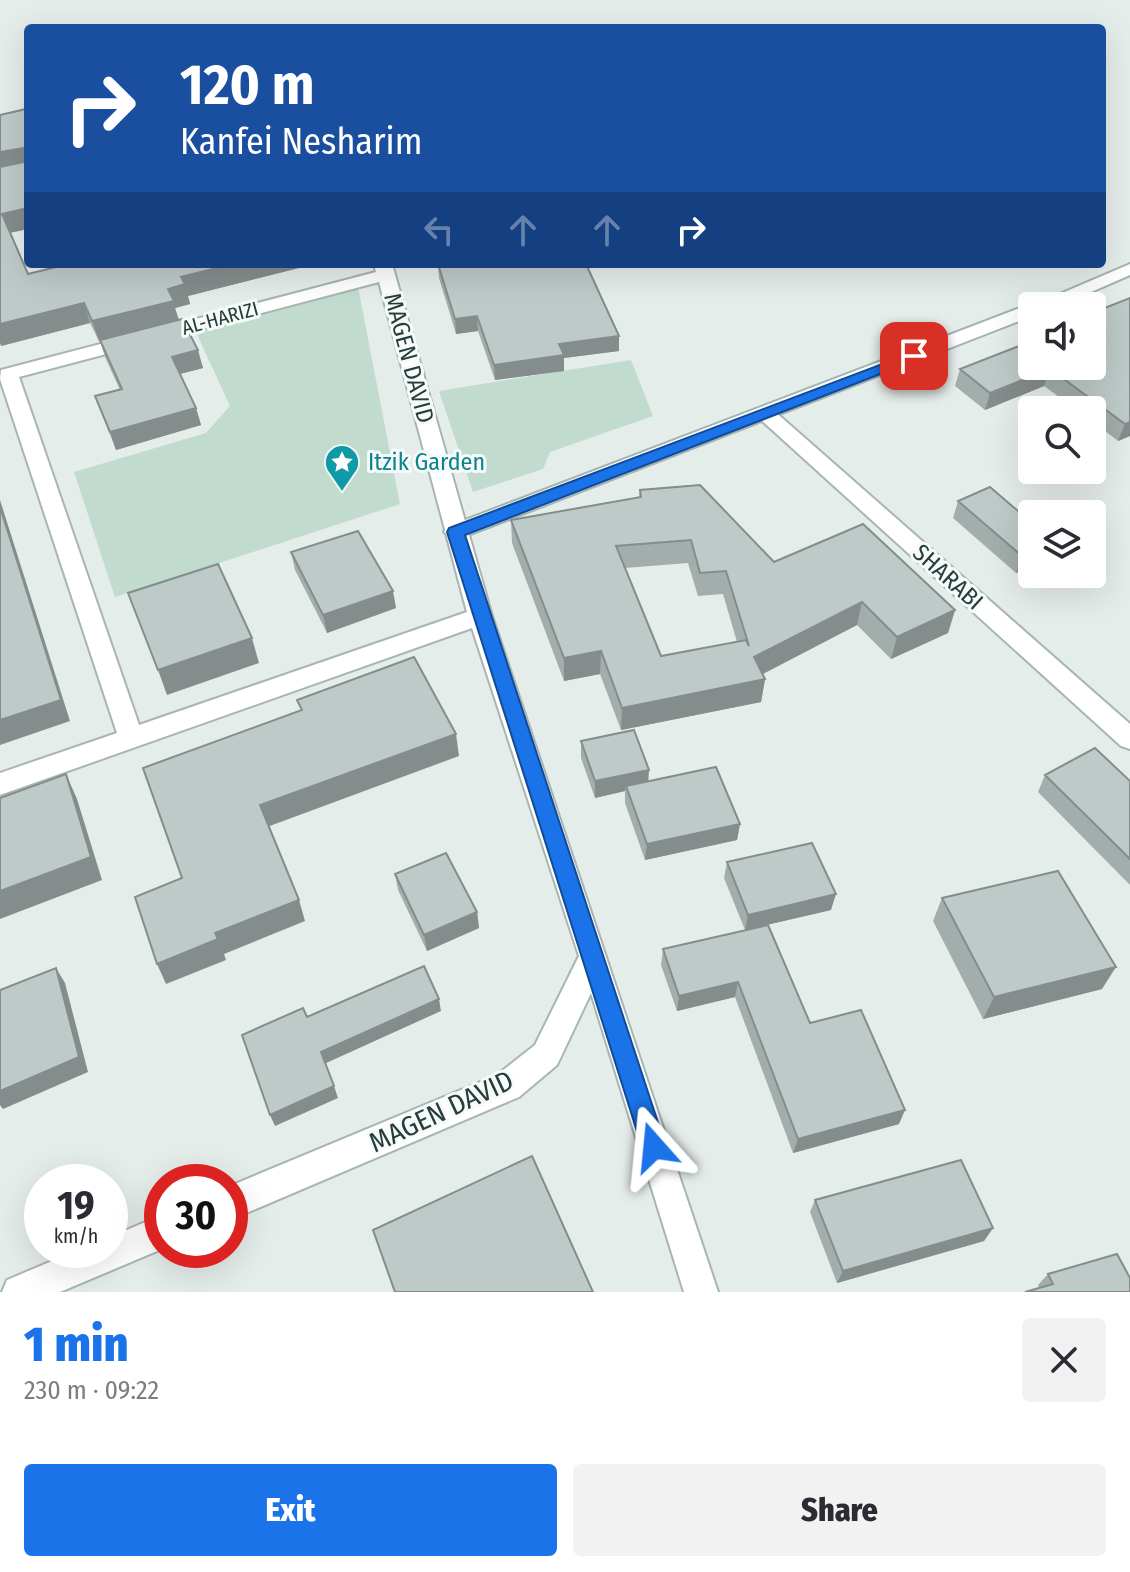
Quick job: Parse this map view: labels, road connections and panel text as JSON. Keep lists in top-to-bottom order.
{
  "streets": {
    "street": ["AL-HARIZI", "MAGEN DAVID", "SHARABI"]
  },
  "crossings": [
    ["AL-HARIZI", "MAGEN DAVID"]
  ],
  "places": {
    "place": ["Itzik Garden"]
  },
  "page": {
    "turn": ["120 m", "Kanfei Nesharim"],
    "speed": "19 km/h",
    "limit": "30",
    "heading": ["1 min", "230 m · 09:22"],
    "buttons": ["Exit", "Share"]
  }
}
